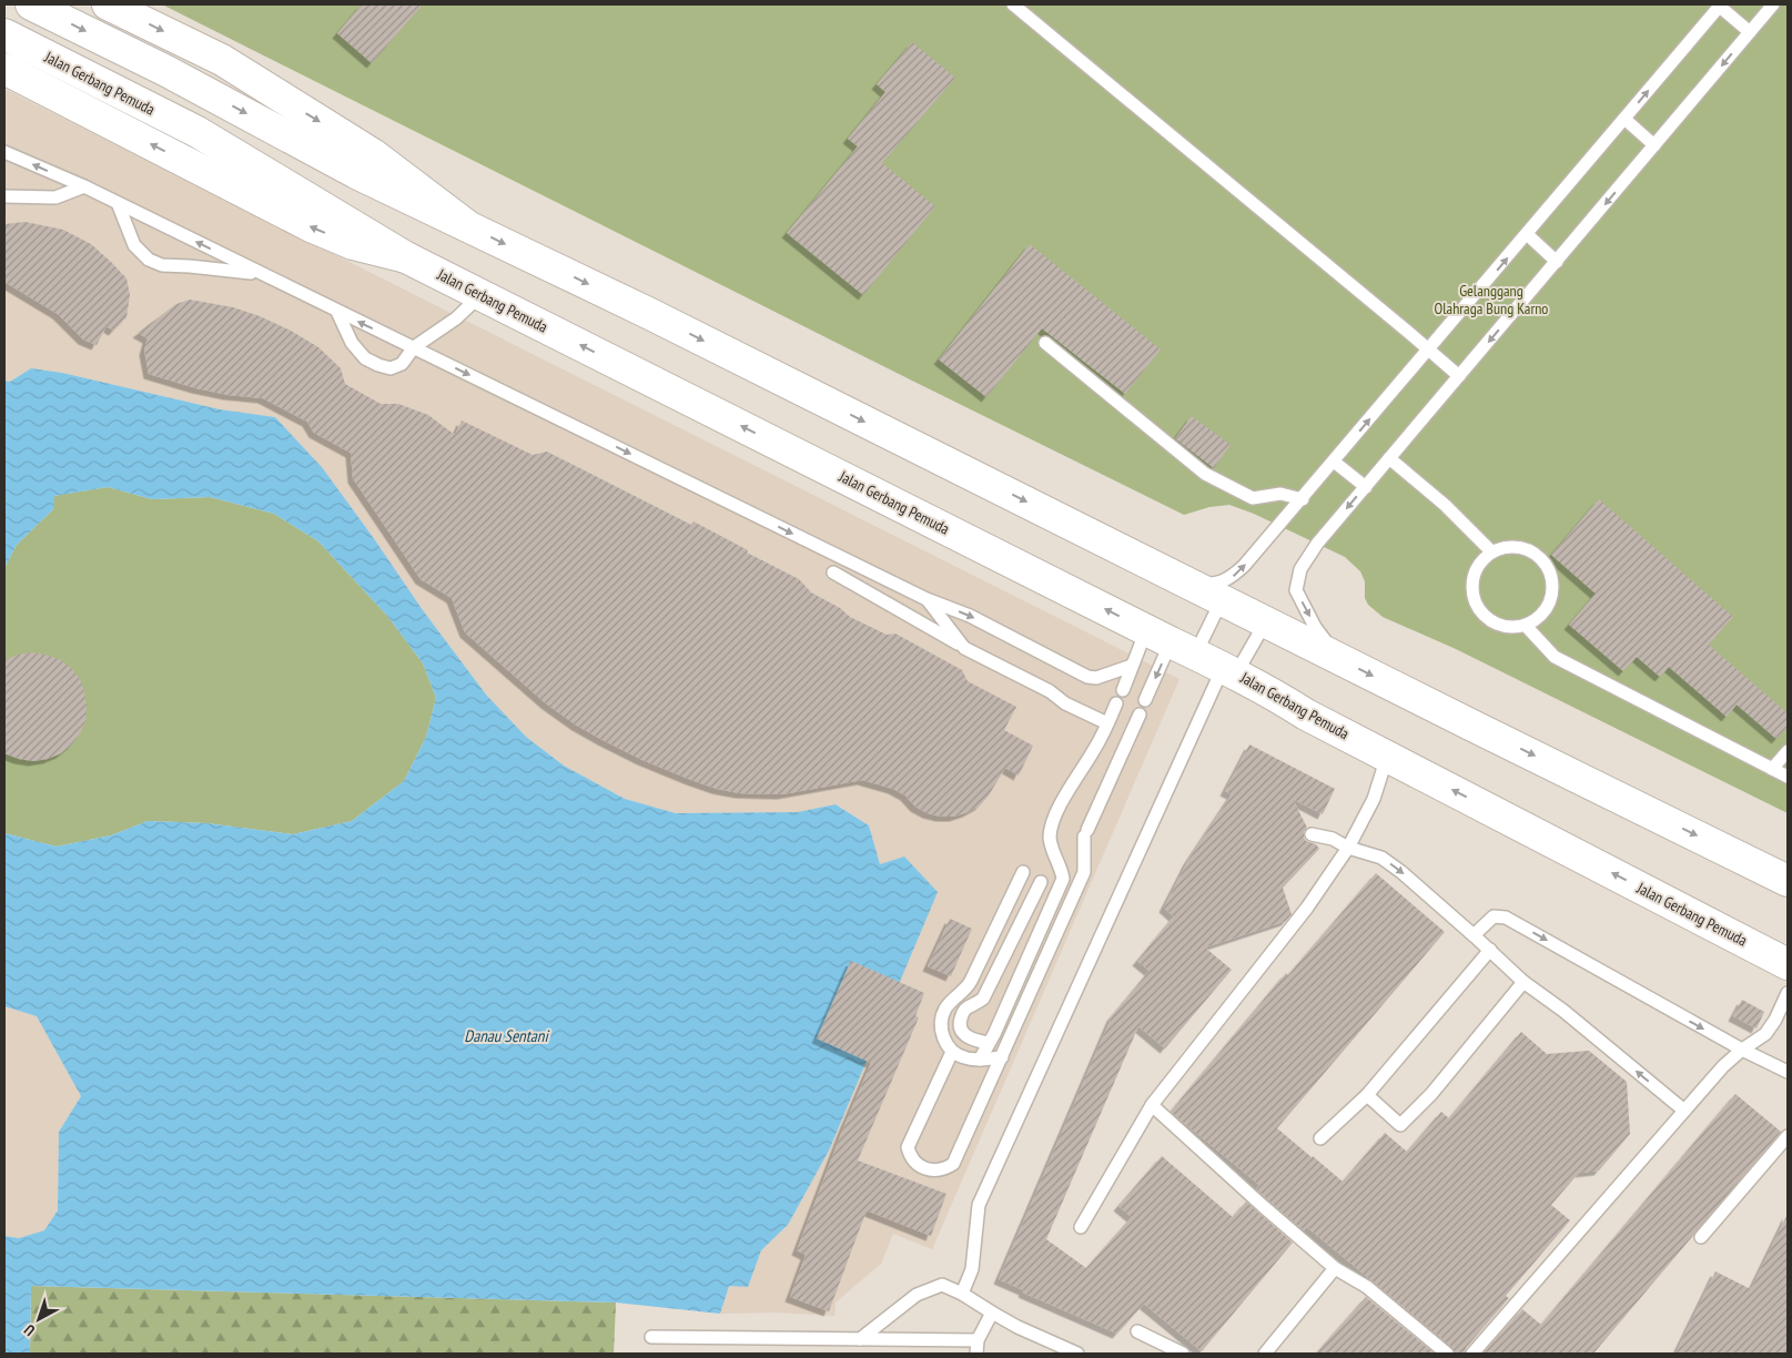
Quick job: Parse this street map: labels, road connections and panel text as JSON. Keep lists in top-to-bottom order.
{
  "streets": {
    "main road": ["Jalan Gerbang Pemuda"]
  },
  "water": ["Danau Sentani"],
  "parks": ["Gelanggang Olahraga Bung Karno"],
  "north": "bottom left"
}
